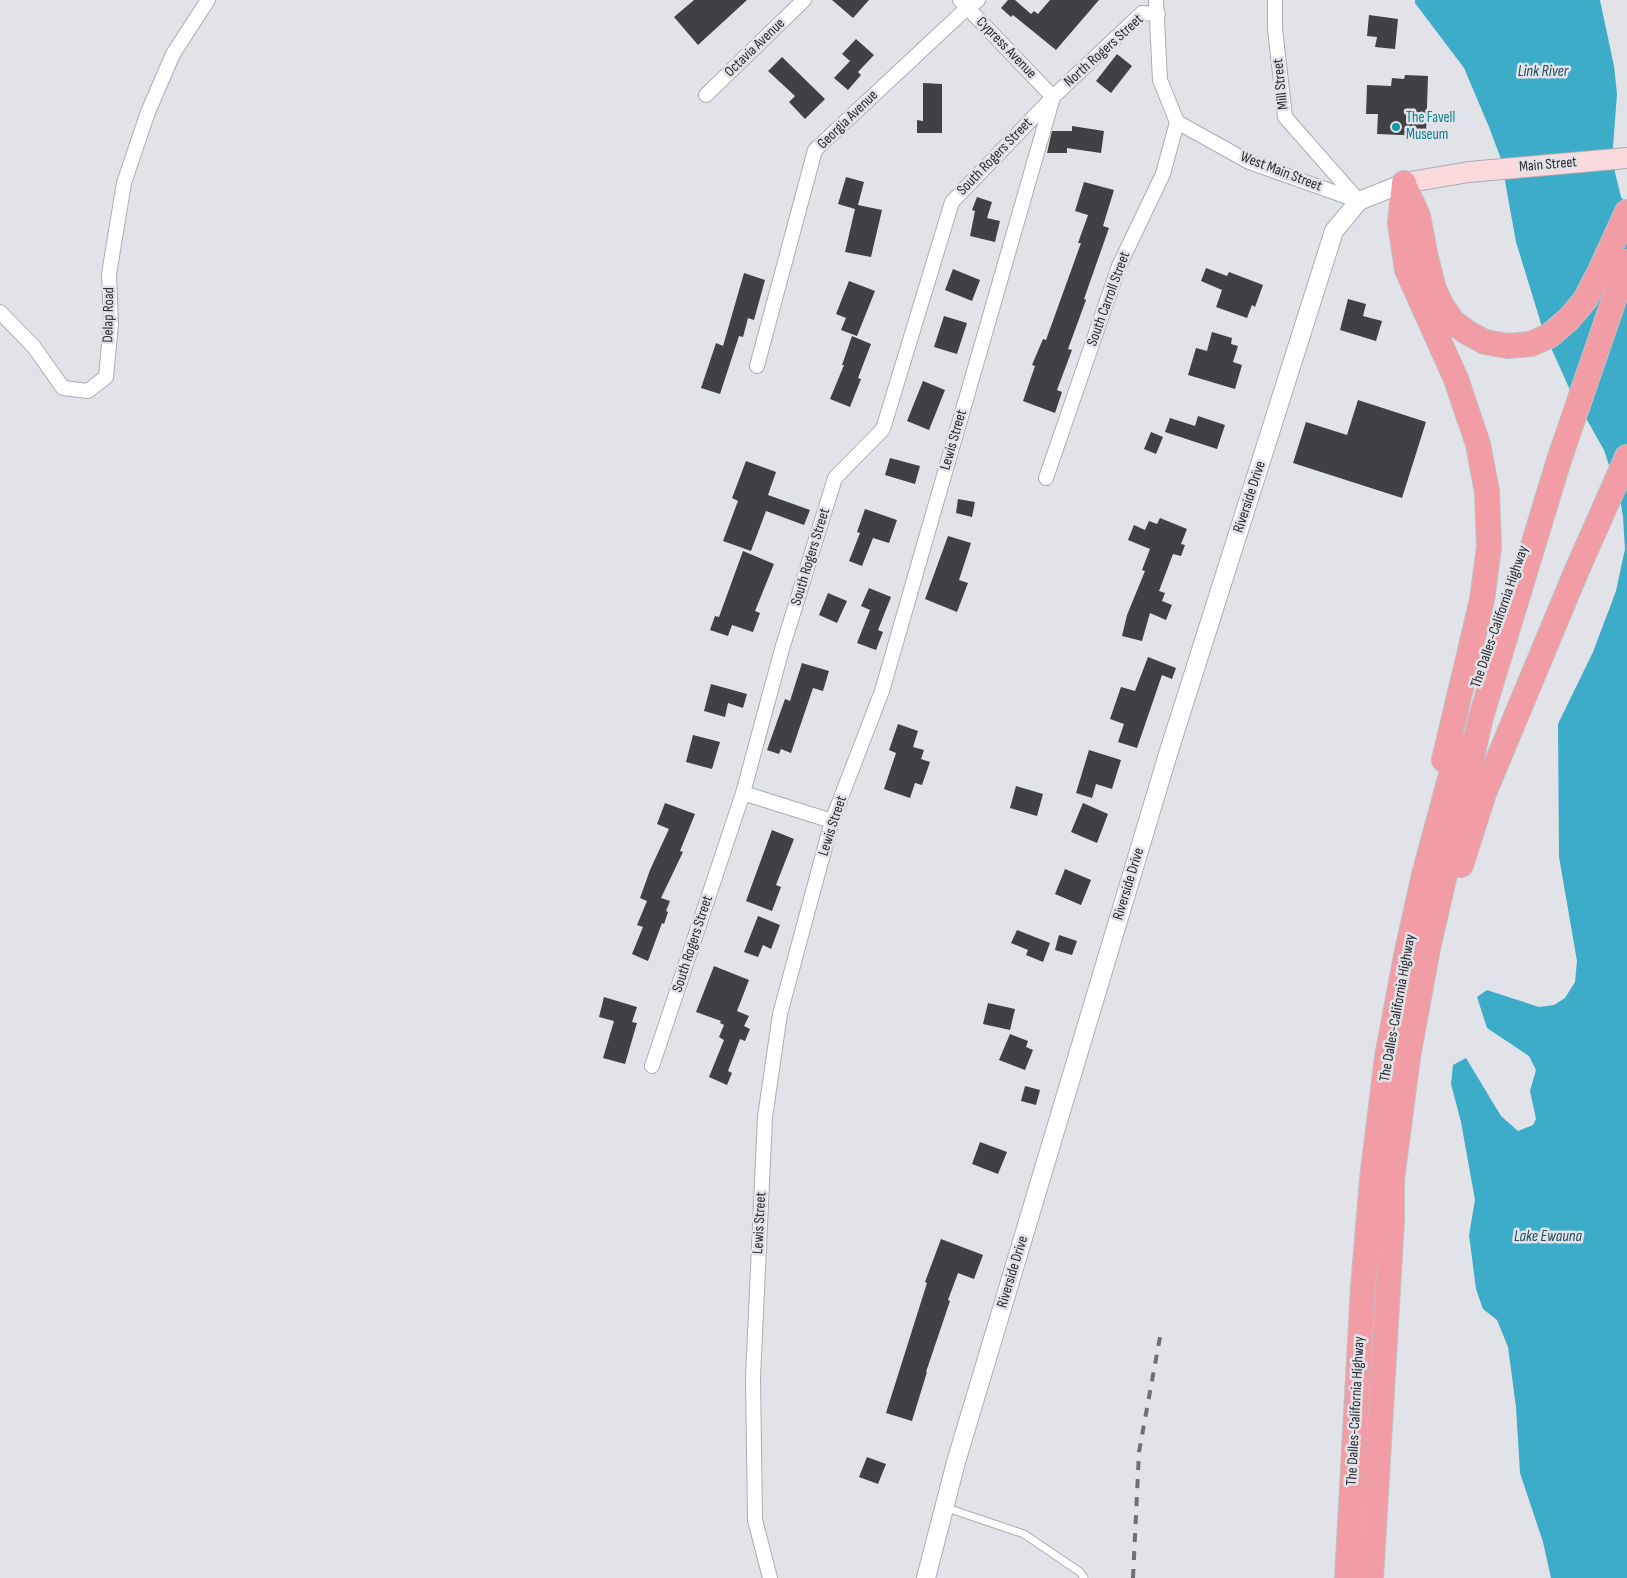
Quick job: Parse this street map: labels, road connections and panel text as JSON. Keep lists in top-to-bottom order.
{
  "streets": {
    "highway": ["The Dalles-California Highway"],
    "main road": ["Main Street"],
    "street": [
      "Octavia Avenue",
      "Cypress Avenue",
      "North Rogers Street",
      "Mill Street",
      "Georgia Avenue",
      "South Rogers Street",
      "West Main Street",
      "South Carroll Street",
      "Delap Road",
      "Lewis Street",
      "Riverside Drive"
    ]
  },
  "crossings": [
    ["Cypress Avenue", "North Rogers Street"],
    ["Cypress Avenue", "Georgia Avenue"],
    ["Cypress Avenue", "South Rogers Street"],
    ["Cypress Avenue", "Lewis Street"],
    ["North Rogers Street", "South Rogers Street"],
    ["North Rogers Street", "Lewis Street"],
    ["Mill Street", "West Main Street"],
    ["Mill Street", "Riverside Drive"],
    ["South Rogers Street", "Lewis Street"],
    ["West Main Street", "South Carroll Street"],
    ["West Main Street", "Riverside Drive"]
  ],
  "water": ["Link River", "Lake Ewauna"],
  "places": ["The Favell Museum"]
}
